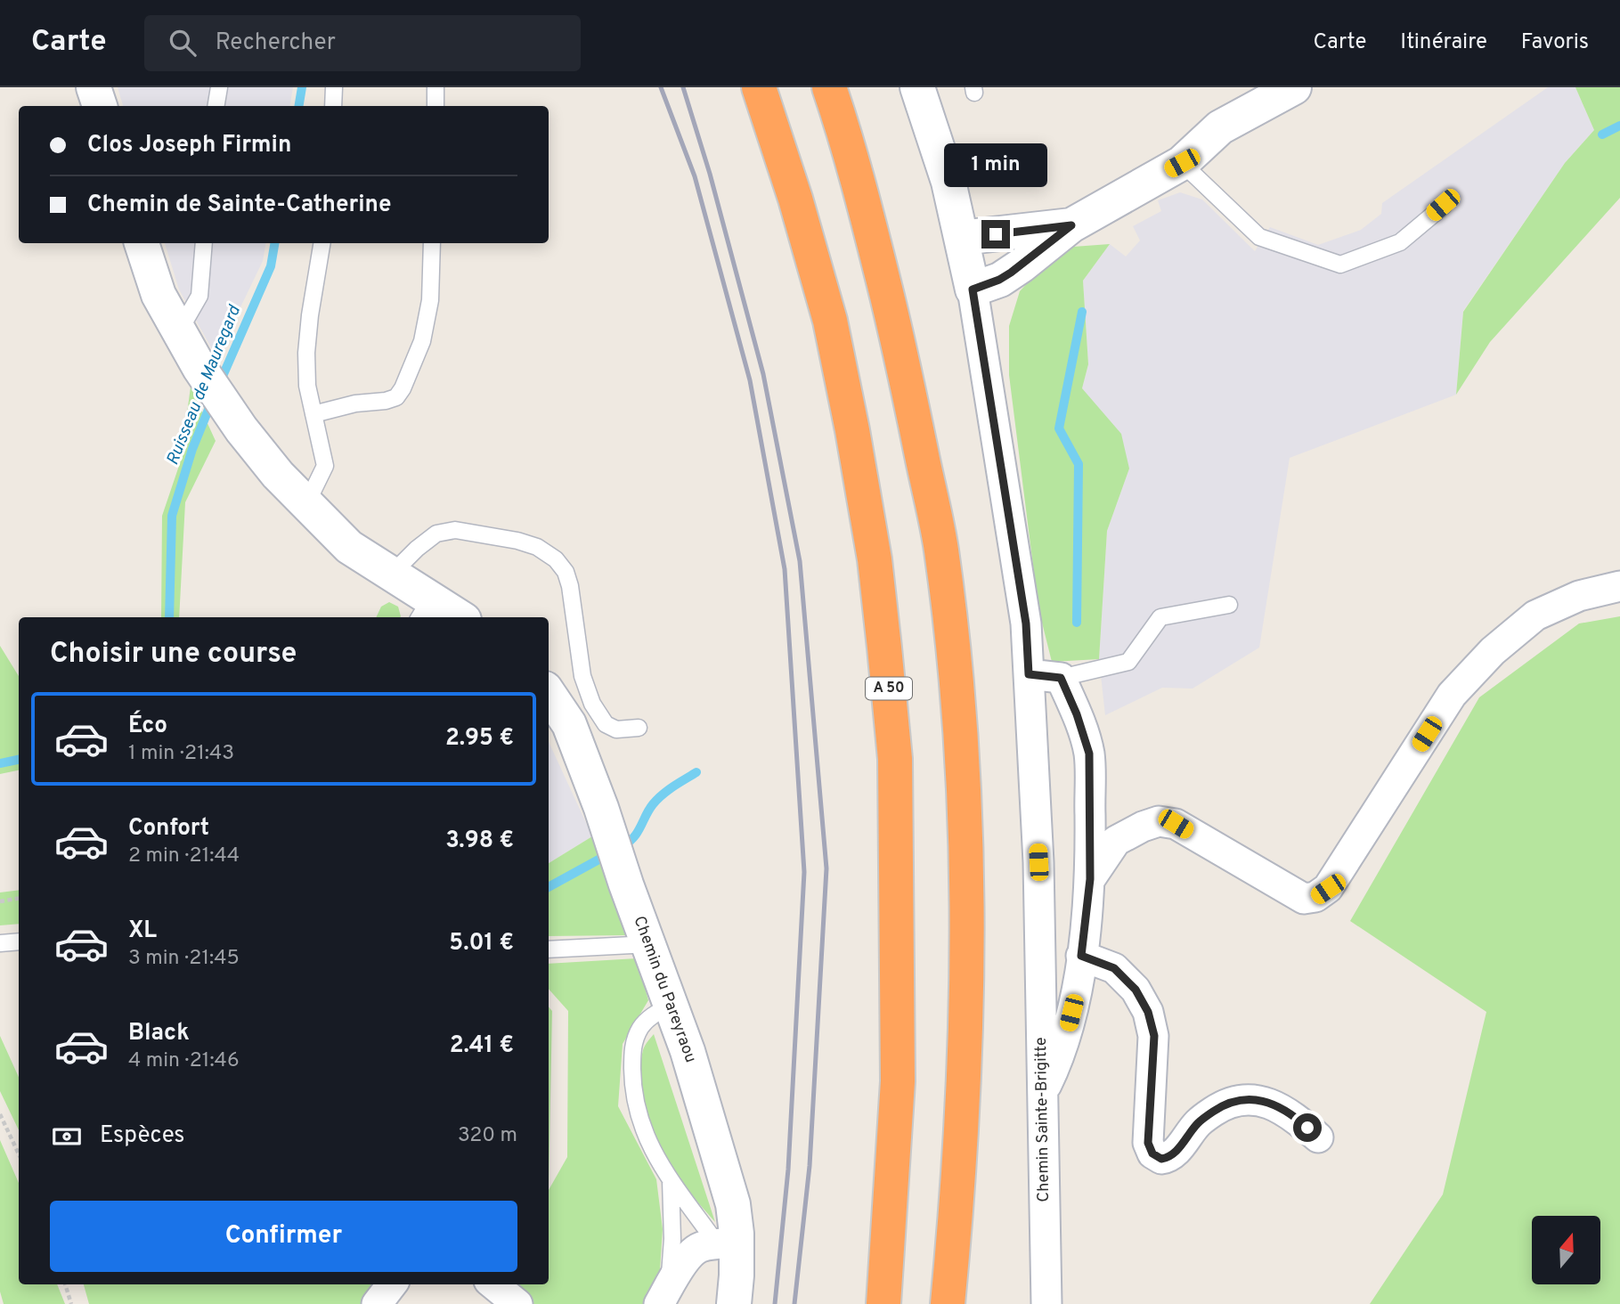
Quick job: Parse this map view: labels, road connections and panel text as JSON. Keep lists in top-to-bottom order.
{
  "streets": {
    "highway": ["A 50"],
    "street": ["Chemin du Pareyraou", "Chemin Sainte-Brigitte"]
  },
  "water": ["Ruisseau de Mauregard"],
  "north": "top",
  "page": {
    "header": "Carte",
    "search": "Rechercher",
    "nav": ["Carte", "Itinéraire", "Favoris"],
    "banner": ["Clos Joseph Firmin", "Chemin de Sainte-Catherine"],
    "bubble": "1 min",
    "heading": "Choisir une course",
    "list": [
      {
        "name": "Éco",
        "note": "1 min · 21:43",
        "value": "2.95 €"
      },
      {
        "name": "Confort",
        "note": "2 min · 21:44",
        "value": "3.98 €"
      },
      {
        "name": "XL",
        "note": "3 min · 21:45",
        "value": "5.01 €"
      },
      {
        "name": "Black",
        "note": "4 min · 21:46",
        "value": "2.41 €"
      }
    ],
    "pay": ["Espèces", "320 m"],
    "buttons": "Confirmer"
  }
}
